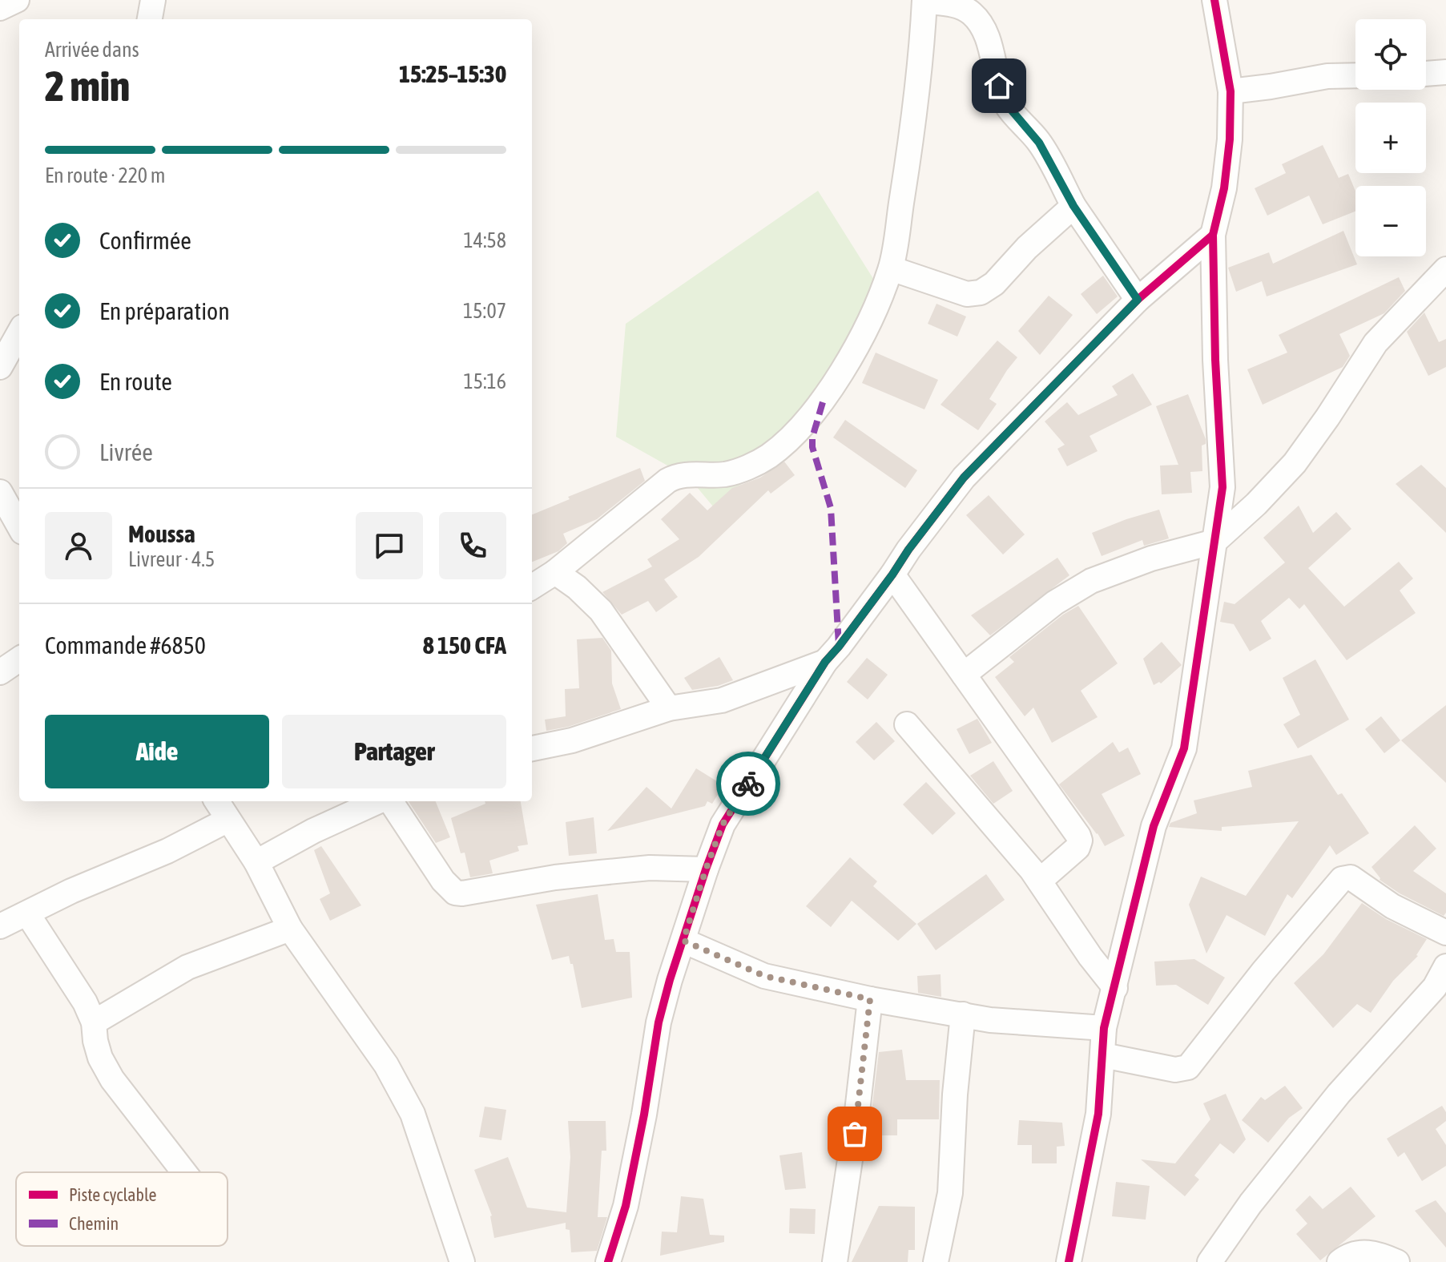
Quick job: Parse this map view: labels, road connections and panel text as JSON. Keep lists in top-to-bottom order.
{
  "legend": ["Piste cyclable", "Chemin"],
  "page": {
    "map_buttons": ["+", "−"],
    "heading": ["2 min", "Arrivée dans", "15:25–15:30"],
    "panel": [
      "Moussa",
      "Livreur · 4.5",
      "Commande #6850",
      "8 150 CFA"
    ],
    "bar": "En route · 220 m",
    "list": [
      ["Confirmée", "14:58"],
      ["En préparation", "15:07"],
      ["En route", "15:16"],
      "Livrée"
    ],
    "buttons": ["Aide", "Partager"]
  }
}
